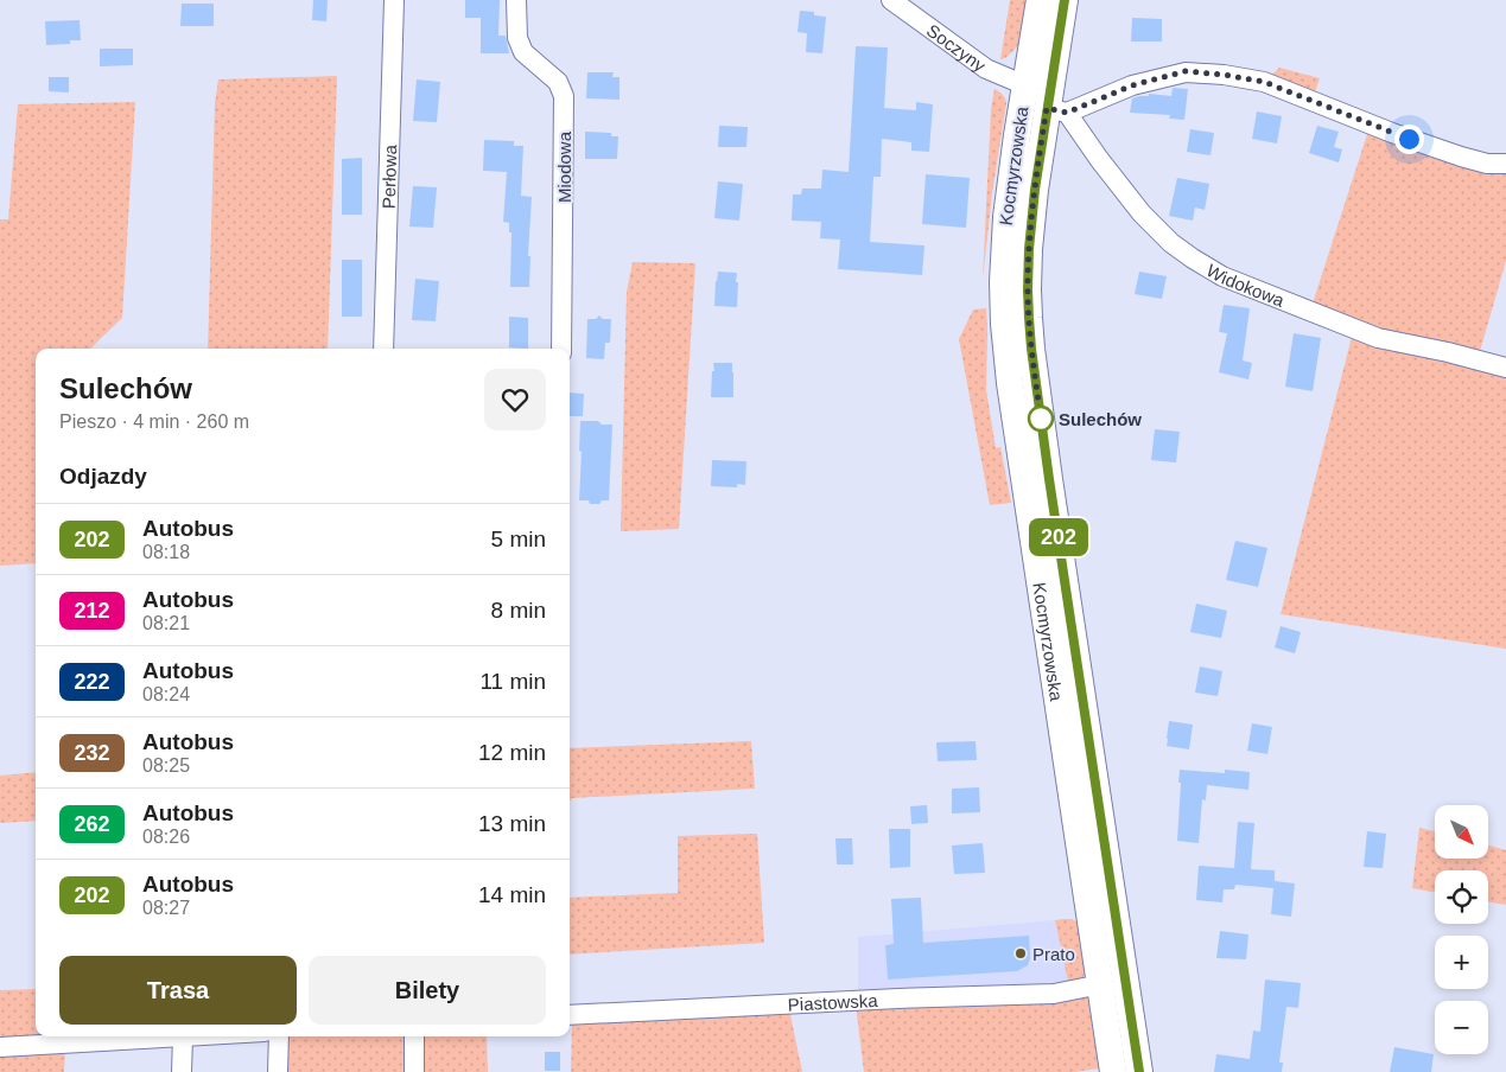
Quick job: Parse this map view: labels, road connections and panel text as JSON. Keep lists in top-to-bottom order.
{
  "streets": {
    "main road": ["Kocmyrzowska"],
    "street": [
      "Soczyny",
      "Miodowa",
      "Perłowa",
      "Widokowa",
      "Piastowska"
    ]
  },
  "crossings": [
    ["Soczyny", "Kocmyrzowska"],
    ["Kocmyrzowska", "Widokowa"],
    ["Kocmyrzowska", "Piastowska"]
  ],
  "places": ["Sulechów", "Prato"],
  "lines": ["bus line 202"],
  "north": "bottom right",
  "page": {
    "on_map": "202",
    "heading": [
      ["Sulechów", "Pieszo · 4 min · 260 m"],
      "Odjazdy"
    ],
    "list": [
      {
        "mark": "202",
        "name": "Autobus",
        "note": "08:18",
        "value": "5 min"
      },
      {
        "mark": "212",
        "name": "Autobus",
        "note": "08:21",
        "value": "8 min"
      },
      {
        "mark": "222",
        "name": "Autobus",
        "note": "08:24",
        "value": "11 min"
      },
      {
        "mark": "232",
        "name": "Autobus",
        "note": "08:25",
        "value": "12 min"
      },
      {
        "mark": "262",
        "name": "Autobus",
        "note": "08:26",
        "value": "13 min"
      },
      {
        "mark": "202",
        "name": "Autobus",
        "note": "08:27",
        "value": "14 min"
      }
    ],
    "map_buttons": ["+", "−"],
    "buttons": ["Trasa", "Bilety"]
  }
}
